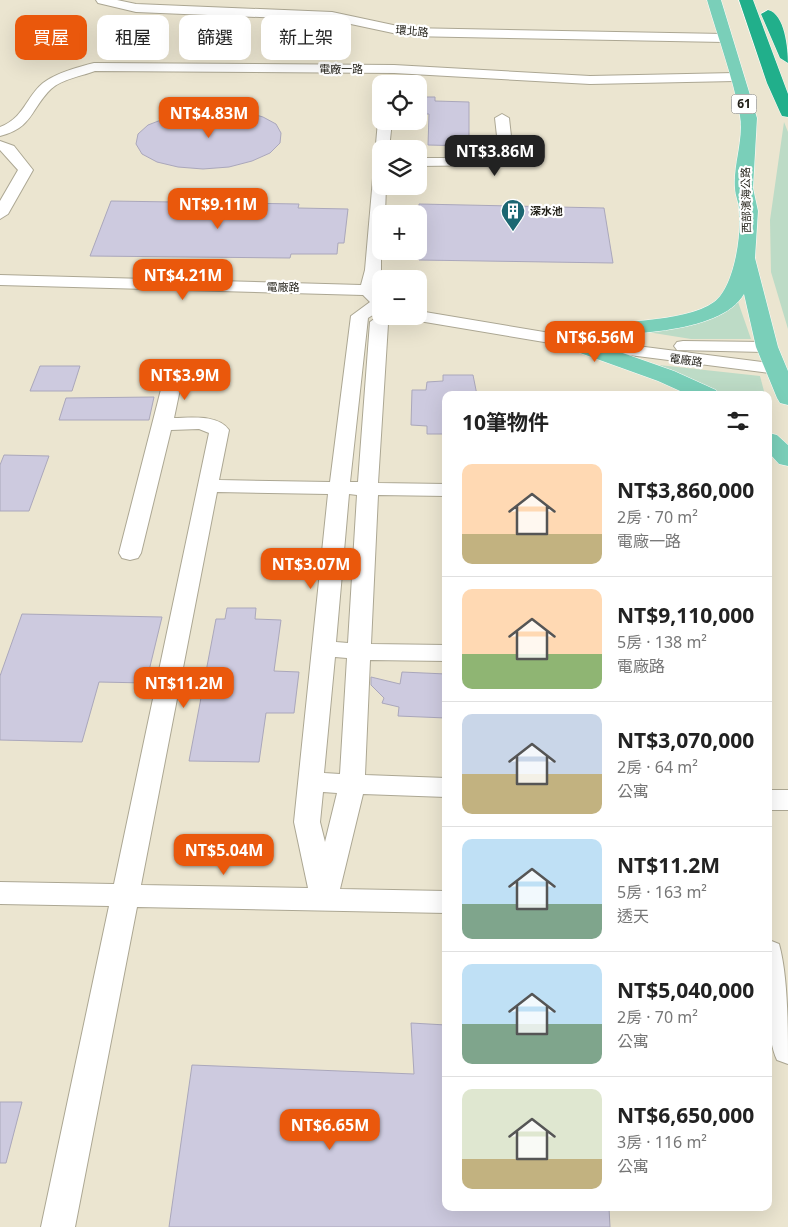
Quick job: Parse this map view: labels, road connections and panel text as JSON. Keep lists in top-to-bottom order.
{
  "streets": {
    "main road": ["61", "西部濱海公路"],
    "street": ["環北路", "電廠一路", "電廠路"]
  },
  "crossings": [
    ["環北路", "西部濱海公路"],
    ["電廠一路", "西部濱海公路"],
    ["西部濱海公路", "電廠路"]
  ],
  "places": {
    "building": ["深水池"]
  },
  "page": {
    "chip": [
      "買屋",
      "租屋",
      "篩選",
      "新上架"
    ],
    "map_buttons": ["+", "−"],
    "price": [
      "NT$4.83M",
      "NT$3.86M",
      "NT$9.11M",
      "NT$4.21M",
      "NT$6.56M",
      "NT$3.9M",
      "NT$3.07M",
      "NT$11.2M",
      "NT$5.04M",
      "NT$6.65M"
    ],
    "heading": "10筆物件",
    "list": [
      {
        "name": "NT$3,860,000",
        "note": "2房 · 70 m² · 電廠一路"
      },
      {
        "name": "NT$9,110,000",
        "note": "5房 · 138 m² · 電廠路"
      },
      {
        "name": "NT$3,070,000",
        "note": "2房 · 64 m² · 公寓"
      },
      {
        "name": "NT$11.2M",
        "note": "5房 · 163 m² · 透天"
      },
      {
        "name": "NT$5,040,000",
        "note": "2房 · 70 m² · 公寓"
      },
      {
        "name": "NT$6,650,000",
        "note": "3房 · 116 m² · 公寓"
      }
    ]
  }
}
